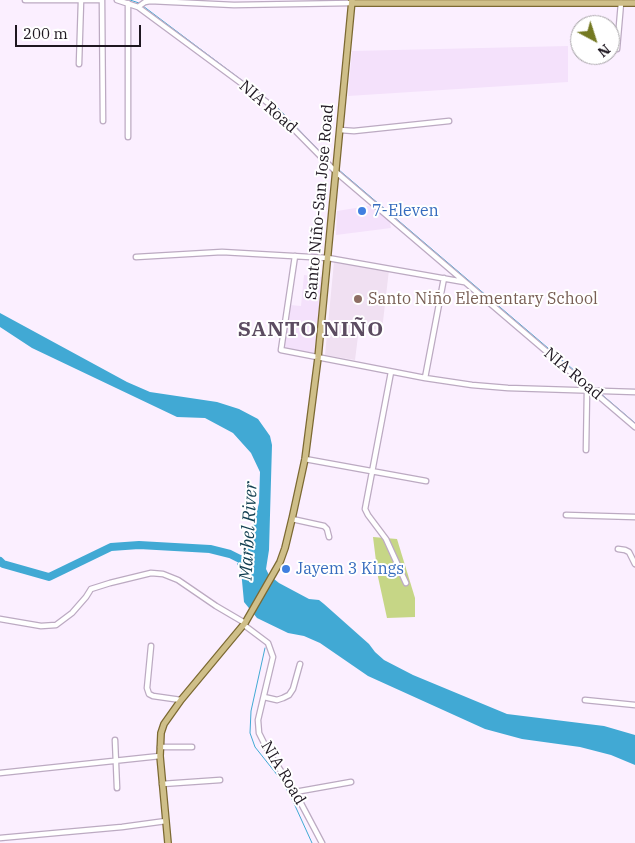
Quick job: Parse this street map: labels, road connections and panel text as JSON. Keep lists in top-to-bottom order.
{
  "streets": {
    "main road": ["Santo Niño-San Jose Road"],
    "street": ["NIA Road"]
  },
  "crossings": [
    ["NIA Road", "Santo Niño-San Jose Road"]
  ],
  "districts": ["SANTO NIÑO"],
  "water": ["Marbel River"],
  "places": ["7-Eleven", "Santo Niño Elementary School", "Jayem 3 Kings"],
  "scale_bar": "200 m",
  "north": "bottom right"
}
